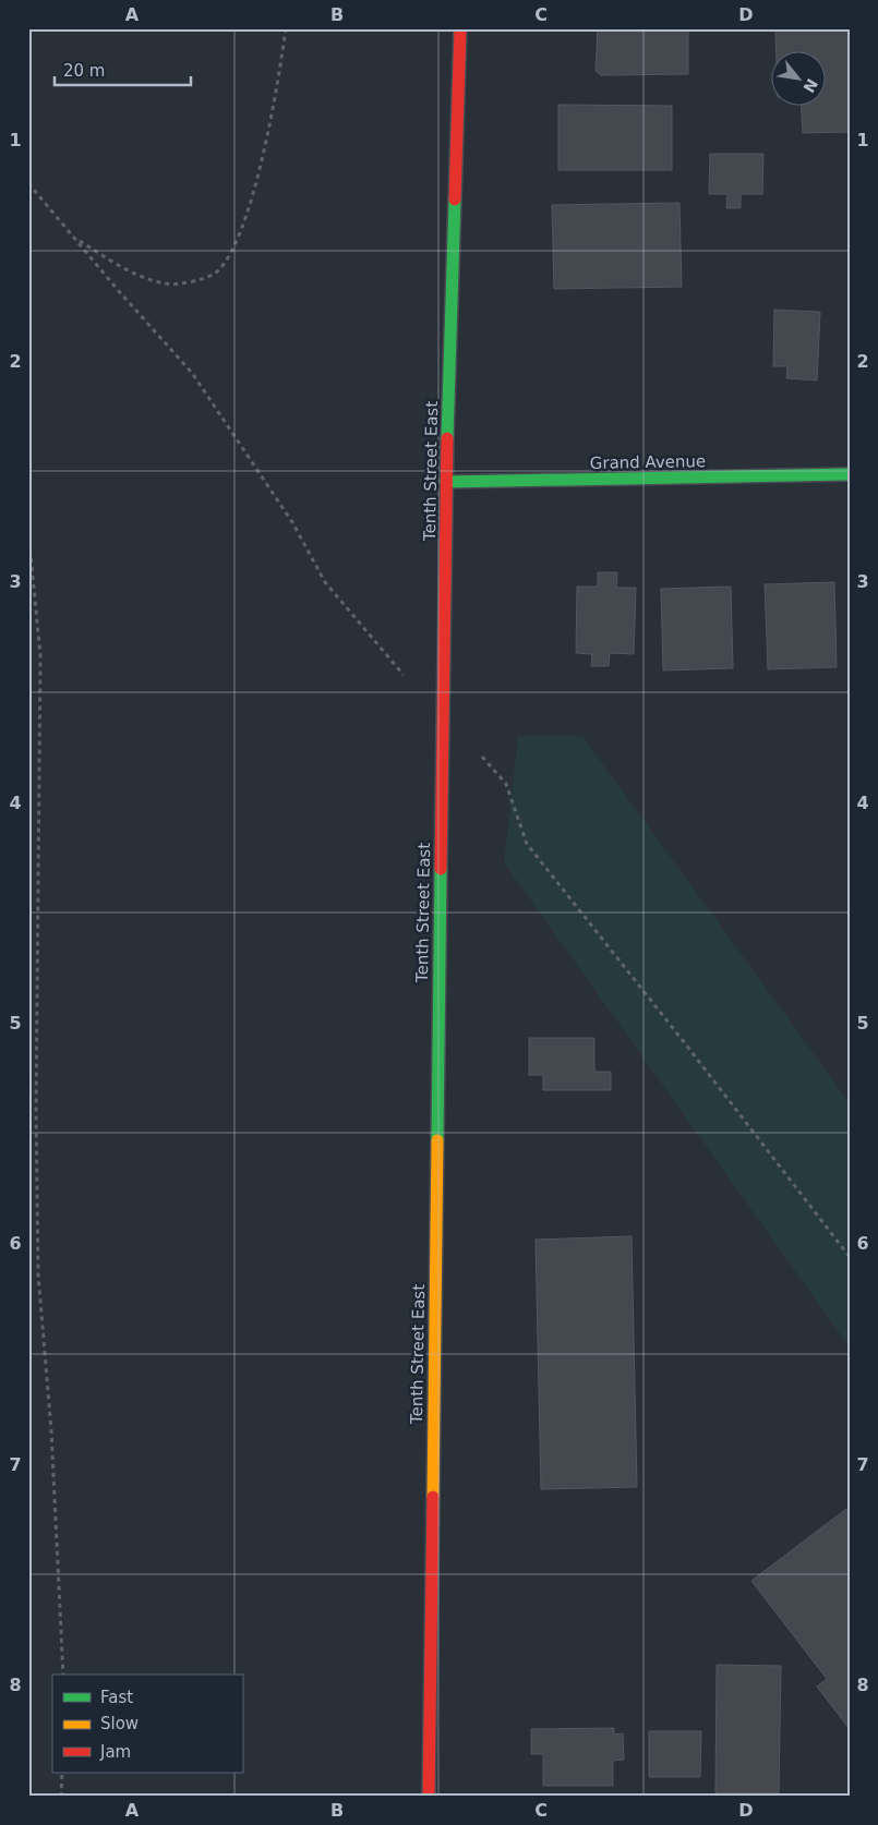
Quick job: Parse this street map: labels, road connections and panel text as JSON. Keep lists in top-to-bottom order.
{
  "streets": {
    "street": ["Grand Avenue", "Tenth Street East"]
  },
  "crossings": [
    ["Grand Avenue", "Tenth Street East"]
  ],
  "legend": ["Fast", "Slow", "Jam"],
  "scale_bar": "20 m",
  "north": "bottom right",
  "grid": {
    "columns": [
      "A",
      "B",
      "C",
      "D"
    ],
    "rows": [
      "1",
      "2",
      "3",
      "4",
      "5",
      "6",
      "7",
      "8"
    ]
  }
}
